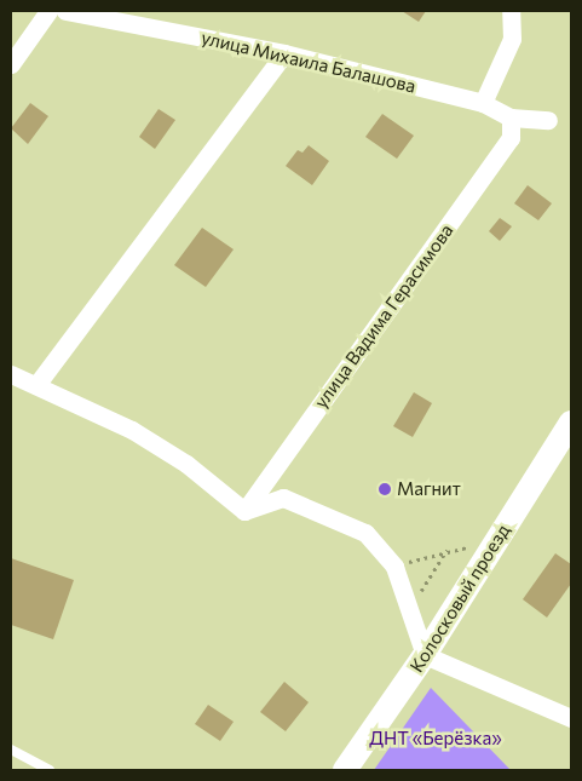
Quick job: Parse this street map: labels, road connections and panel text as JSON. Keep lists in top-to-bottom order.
{
  "streets": {
    "street": ["улица Михаила Балашова", "улица Вадима Герасимова", "Колосковый проезд"]
  },
  "crossings": [
    ["улица Михаила Балашова", "улица Вадима Герасимова"]
  ],
  "parks": ["ДНТ «Берёзка»"],
  "places": ["Магнит"]
}
